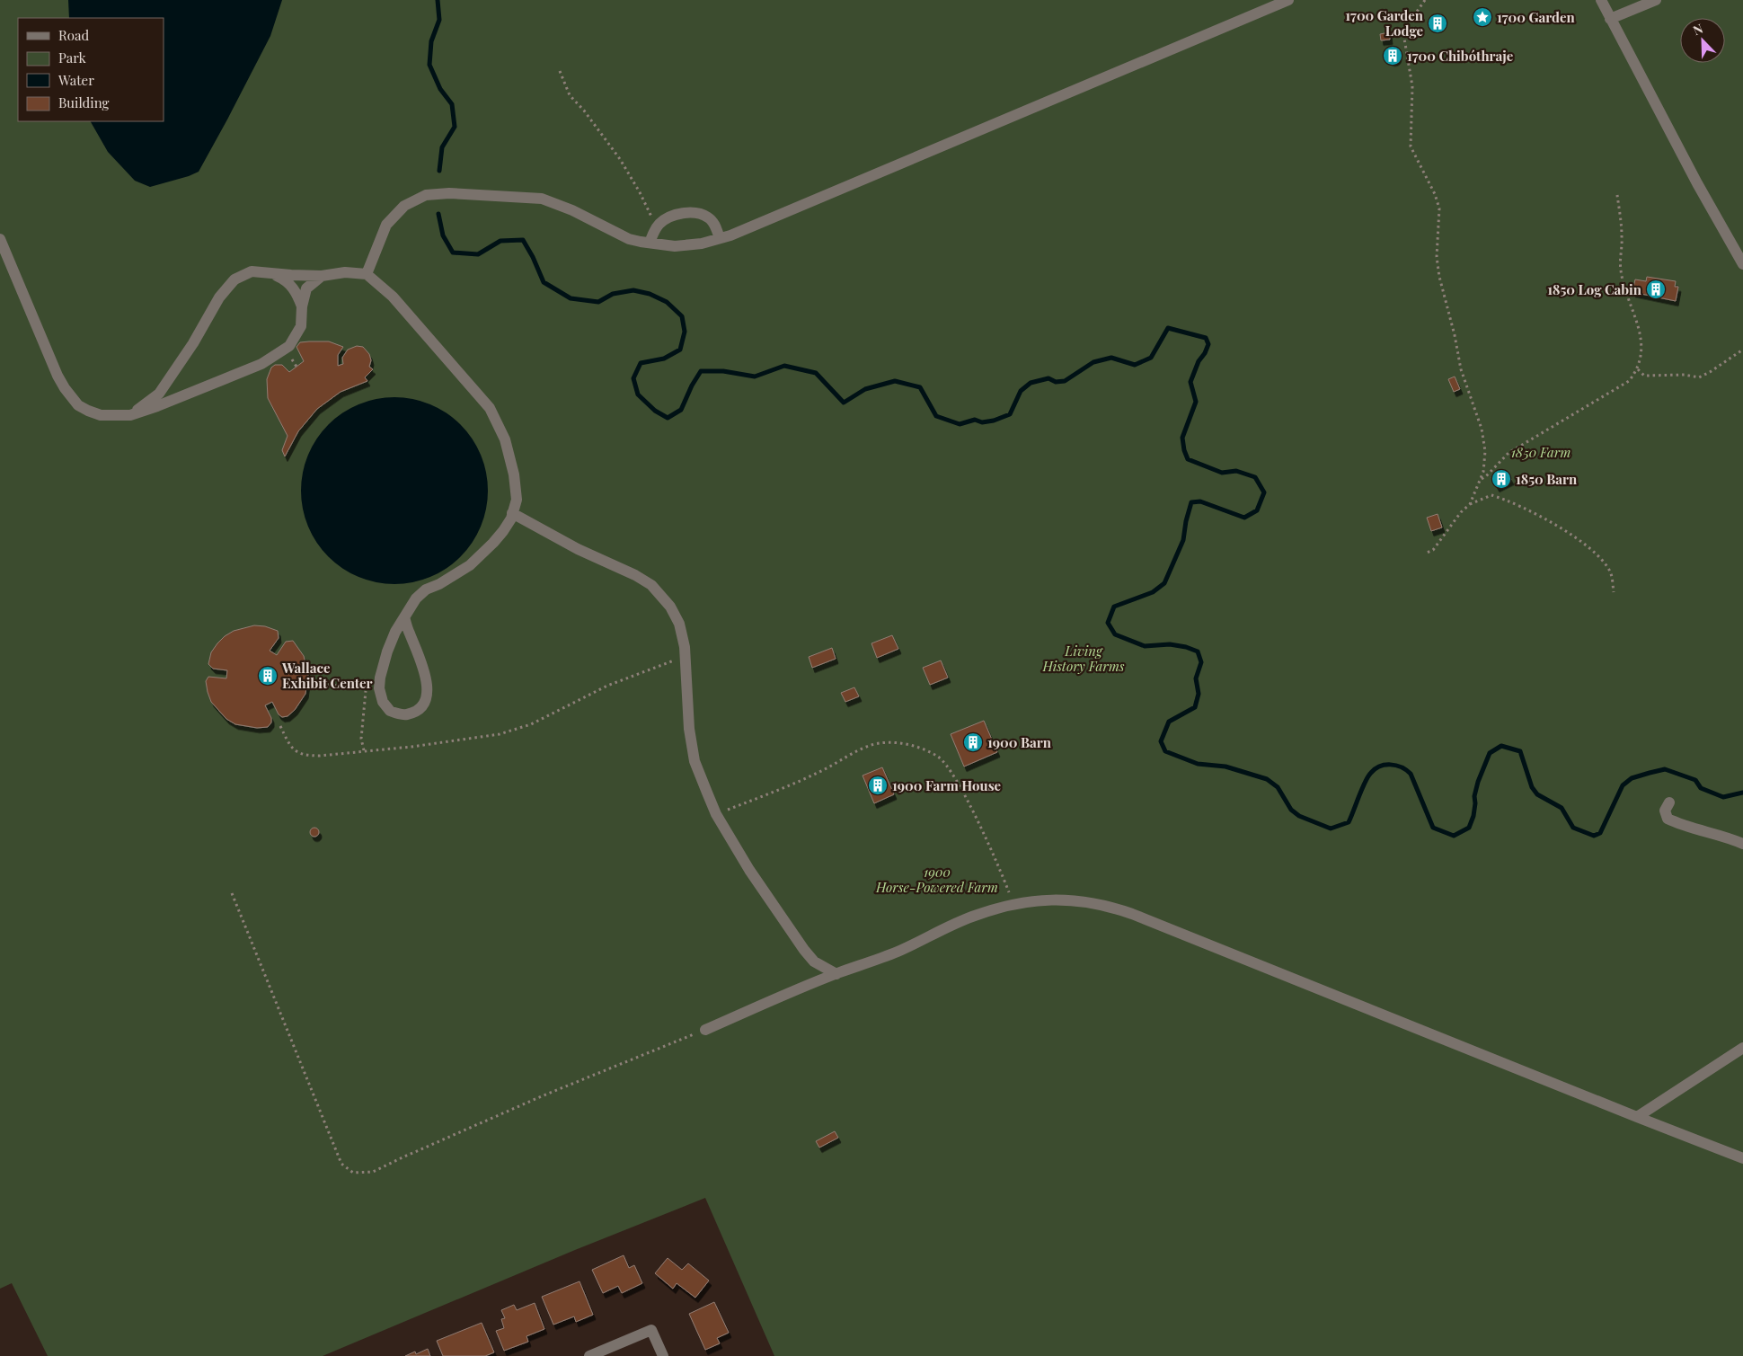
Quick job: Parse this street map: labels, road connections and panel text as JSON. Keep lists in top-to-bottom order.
{
  "parks": ["1850 Farm", "Living History Farms", "1900 Horse-Powered Farm"],
  "places": {
    "place": ["1700 Garden"],
    "building": [
      "1700 Garden Lodge",
      "1700 Chibóthraje",
      "1850 Log Cabin",
      "1850 Barn",
      "Wallace Exhibit Center",
      "1900 Barn",
      "1900 Farm House"
    ]
  },
  "legend": [
    "Road",
    "Park",
    "Water",
    "Building"
  ],
  "north": "top left"
}
